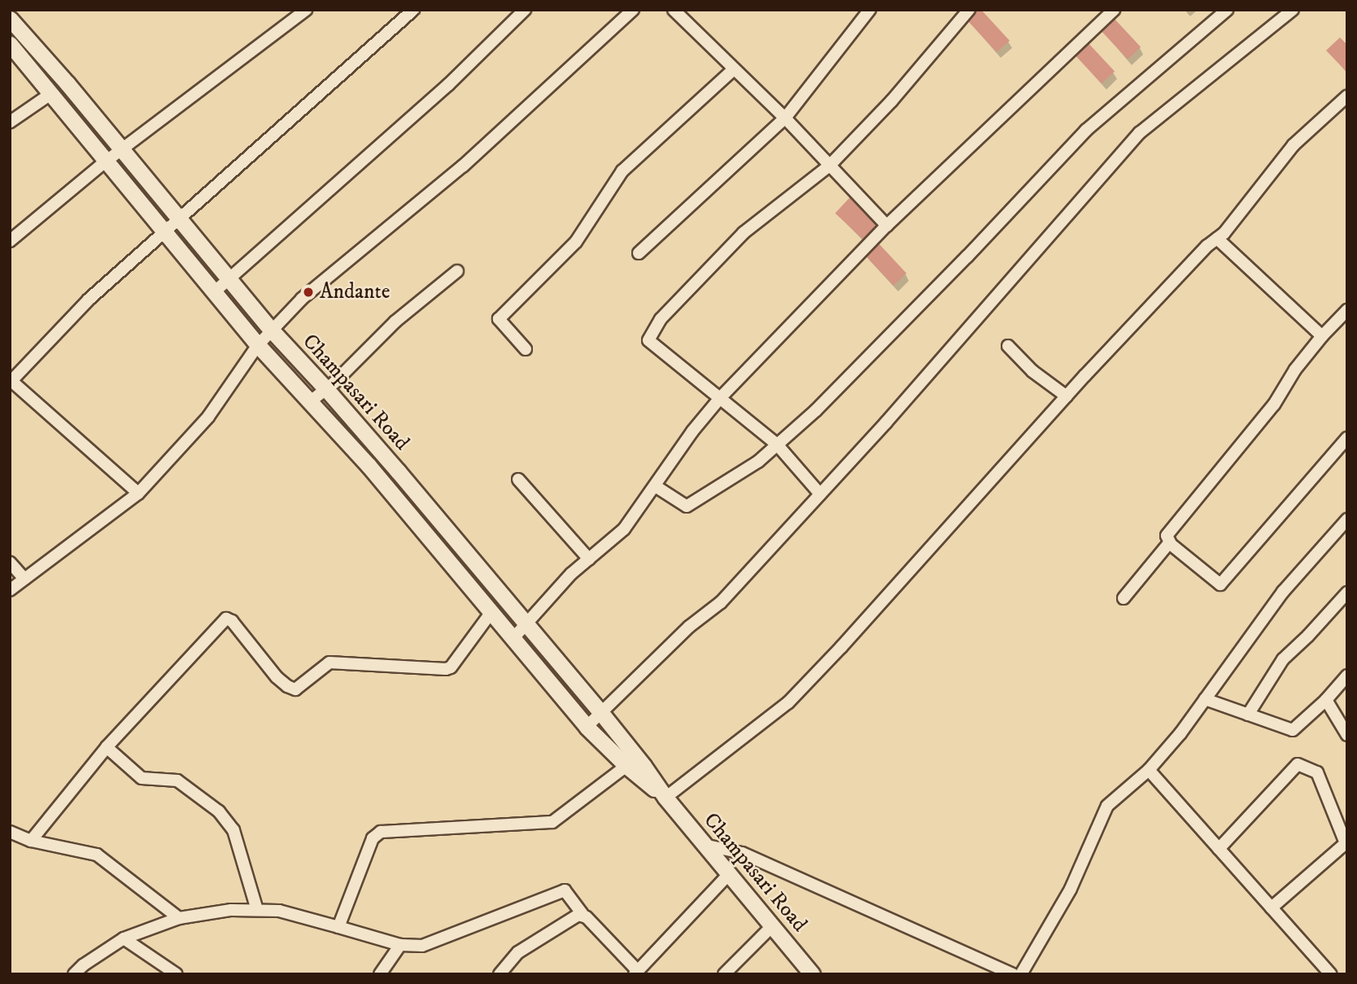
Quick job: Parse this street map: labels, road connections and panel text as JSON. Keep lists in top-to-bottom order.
{
  "streets": {
    "main road": ["Champasari Road"]
  },
  "places": ["Andante"]
}
